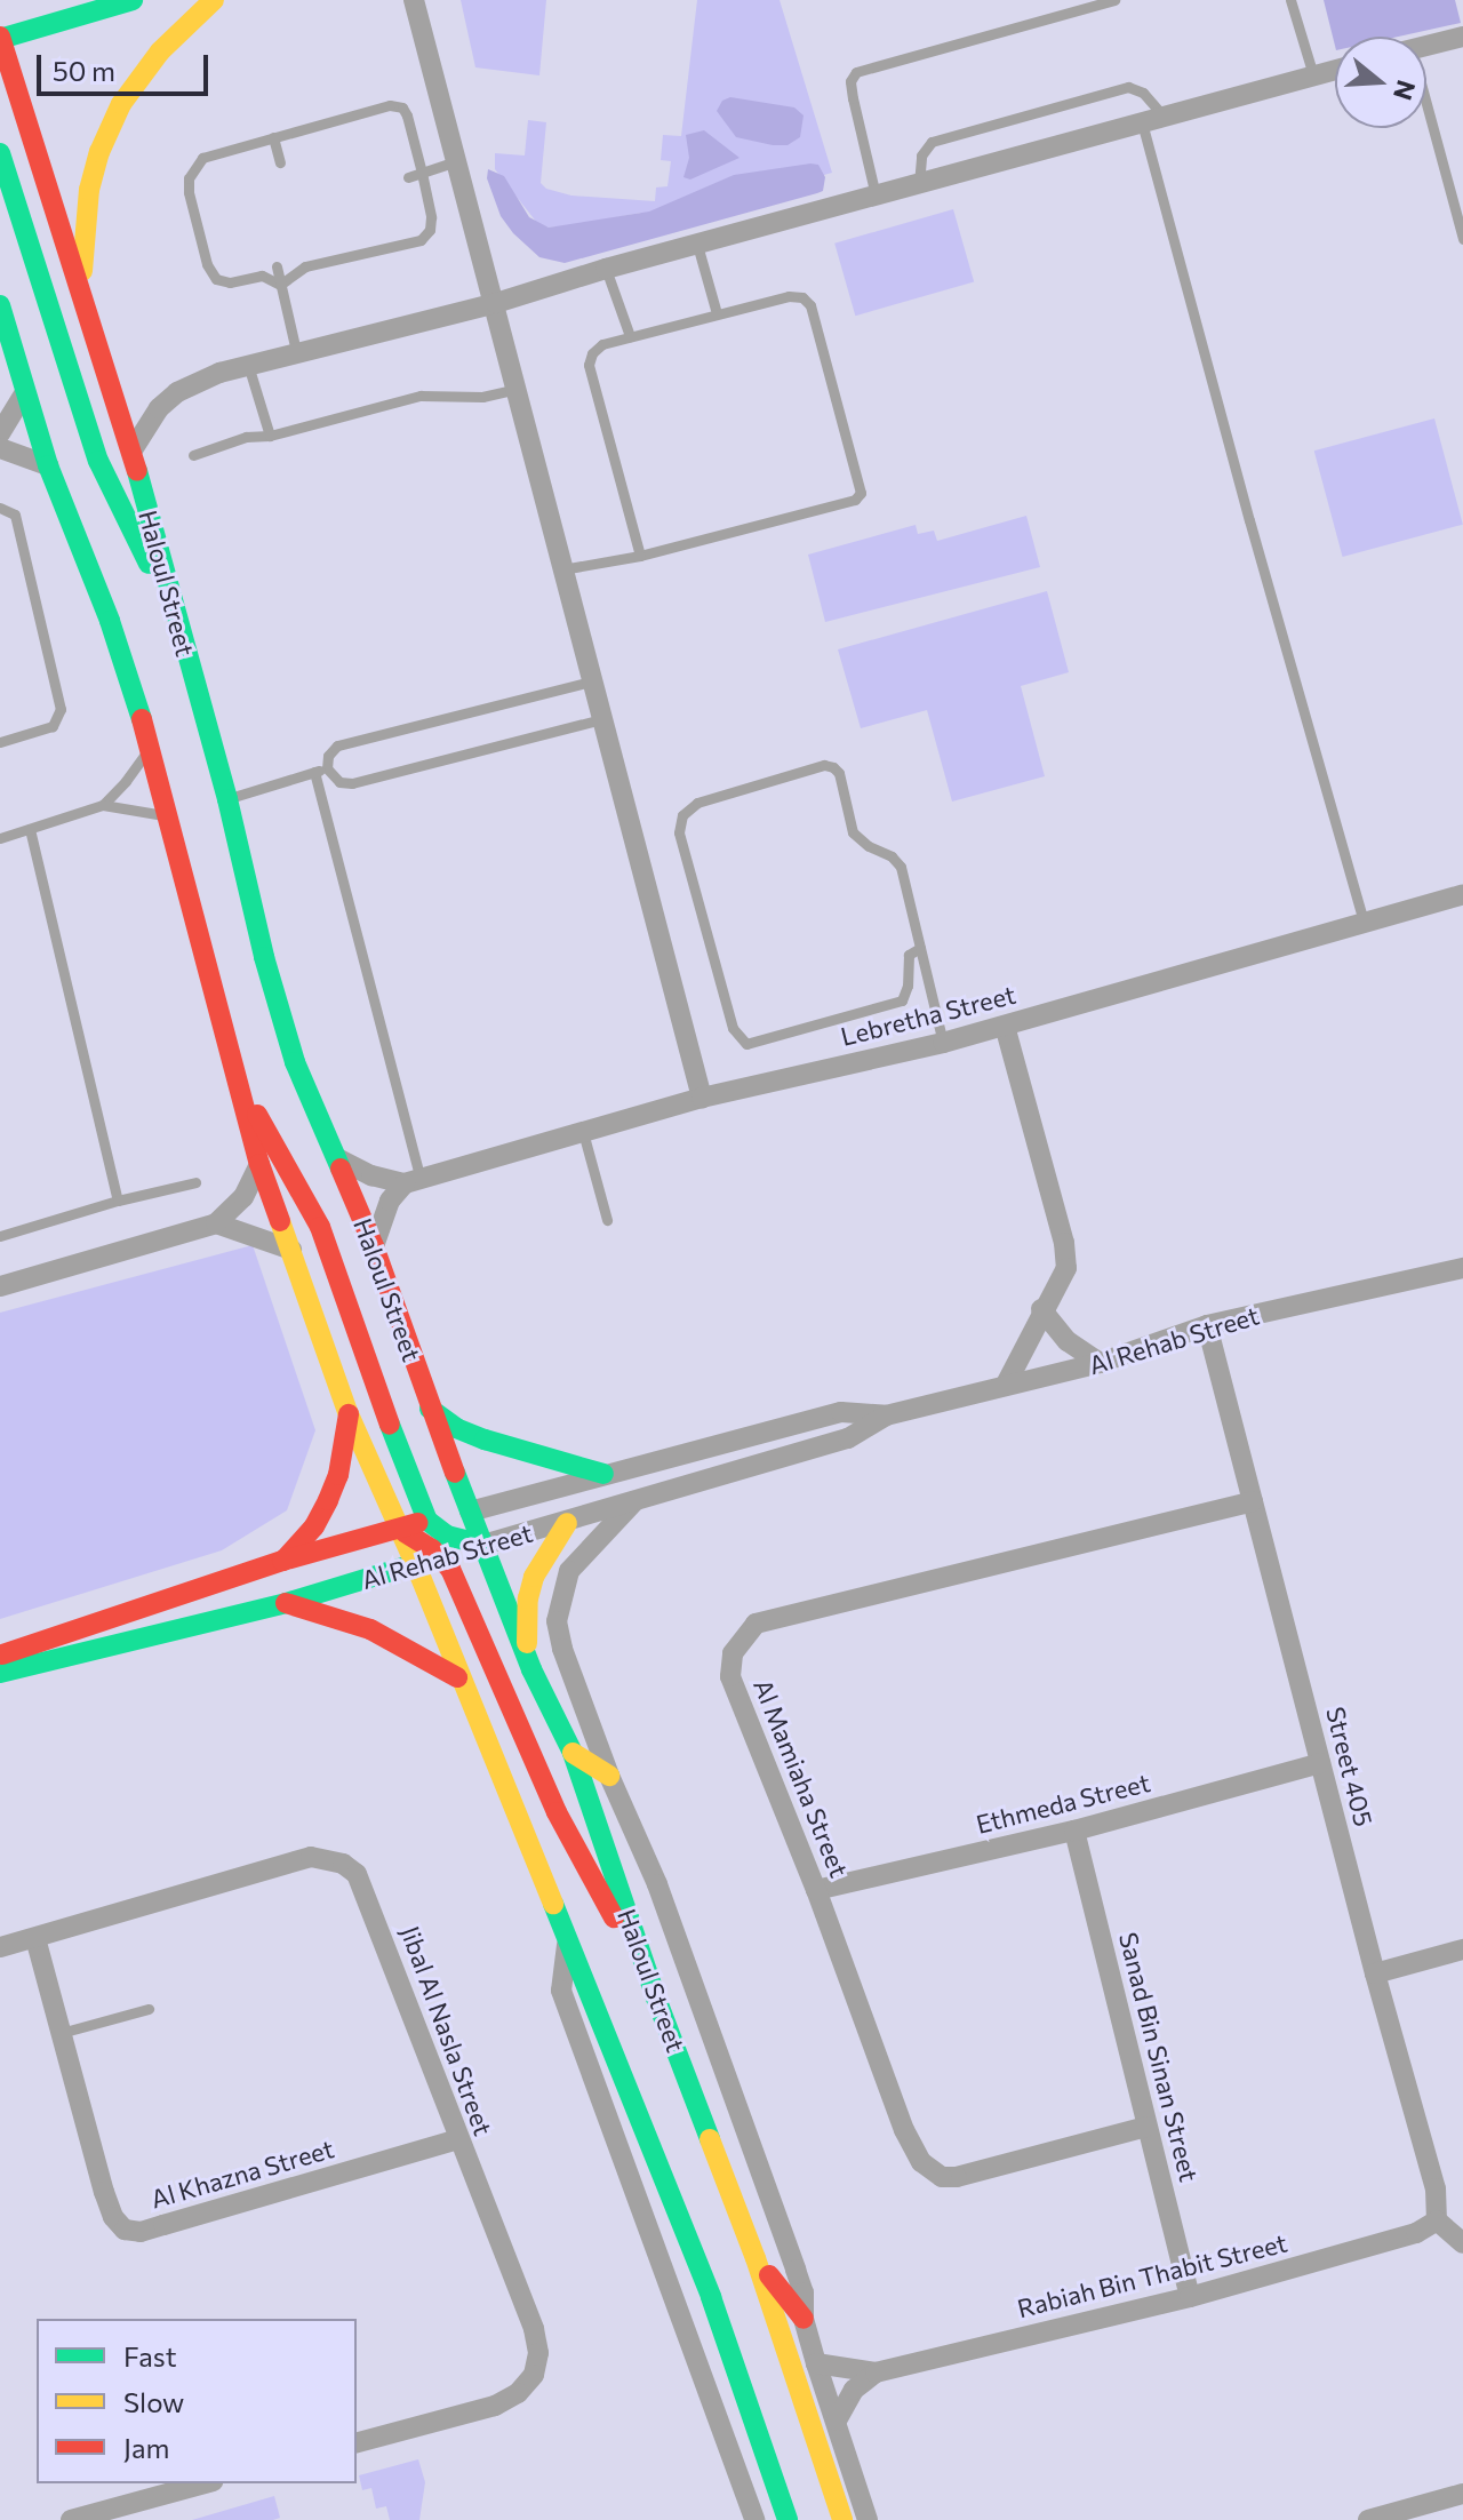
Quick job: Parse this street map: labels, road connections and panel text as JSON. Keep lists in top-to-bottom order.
{
  "streets": {
    "main road": ["Haloul Street", "Al Rehab Street"],
    "street": [
      "Lebretha Street",
      "Street 405",
      "Al Mamiaha Street",
      "Ethmeda Street",
      "Jibal Al Nasla Street",
      "Sanad Bin Sinan Street",
      "Al Khazna Street",
      "Rabiah Bin Thabit Street"
    ]
  },
  "crossings": [
    ["Haloul Street", "Al Rehab Street"],
    ["Haloul Street", "Rabiah Bin Thabit Street"],
    ["Al Rehab Street", "Street 405"],
    ["Street 405", "Al Mamiaha Street"],
    ["Street 405", "Ethmeda Street"],
    ["Street 405", "Rabiah Bin Thabit Street"],
    ["Al Mamiaha Street", "Ethmeda Street"],
    ["Al Mamiaha Street", "Sanad Bin Sinan Street"],
    ["Ethmeda Street", "Sanad Bin Sinan Street"],
    ["Jibal Al Nasla Street", "Al Khazna Street"],
    ["Sanad Bin Sinan Street", "Rabiah Bin Thabit Street"]
  ],
  "legend": ["Fast", "Slow", "Jam"],
  "scale_bar": "50 m",
  "north": "right"
}
